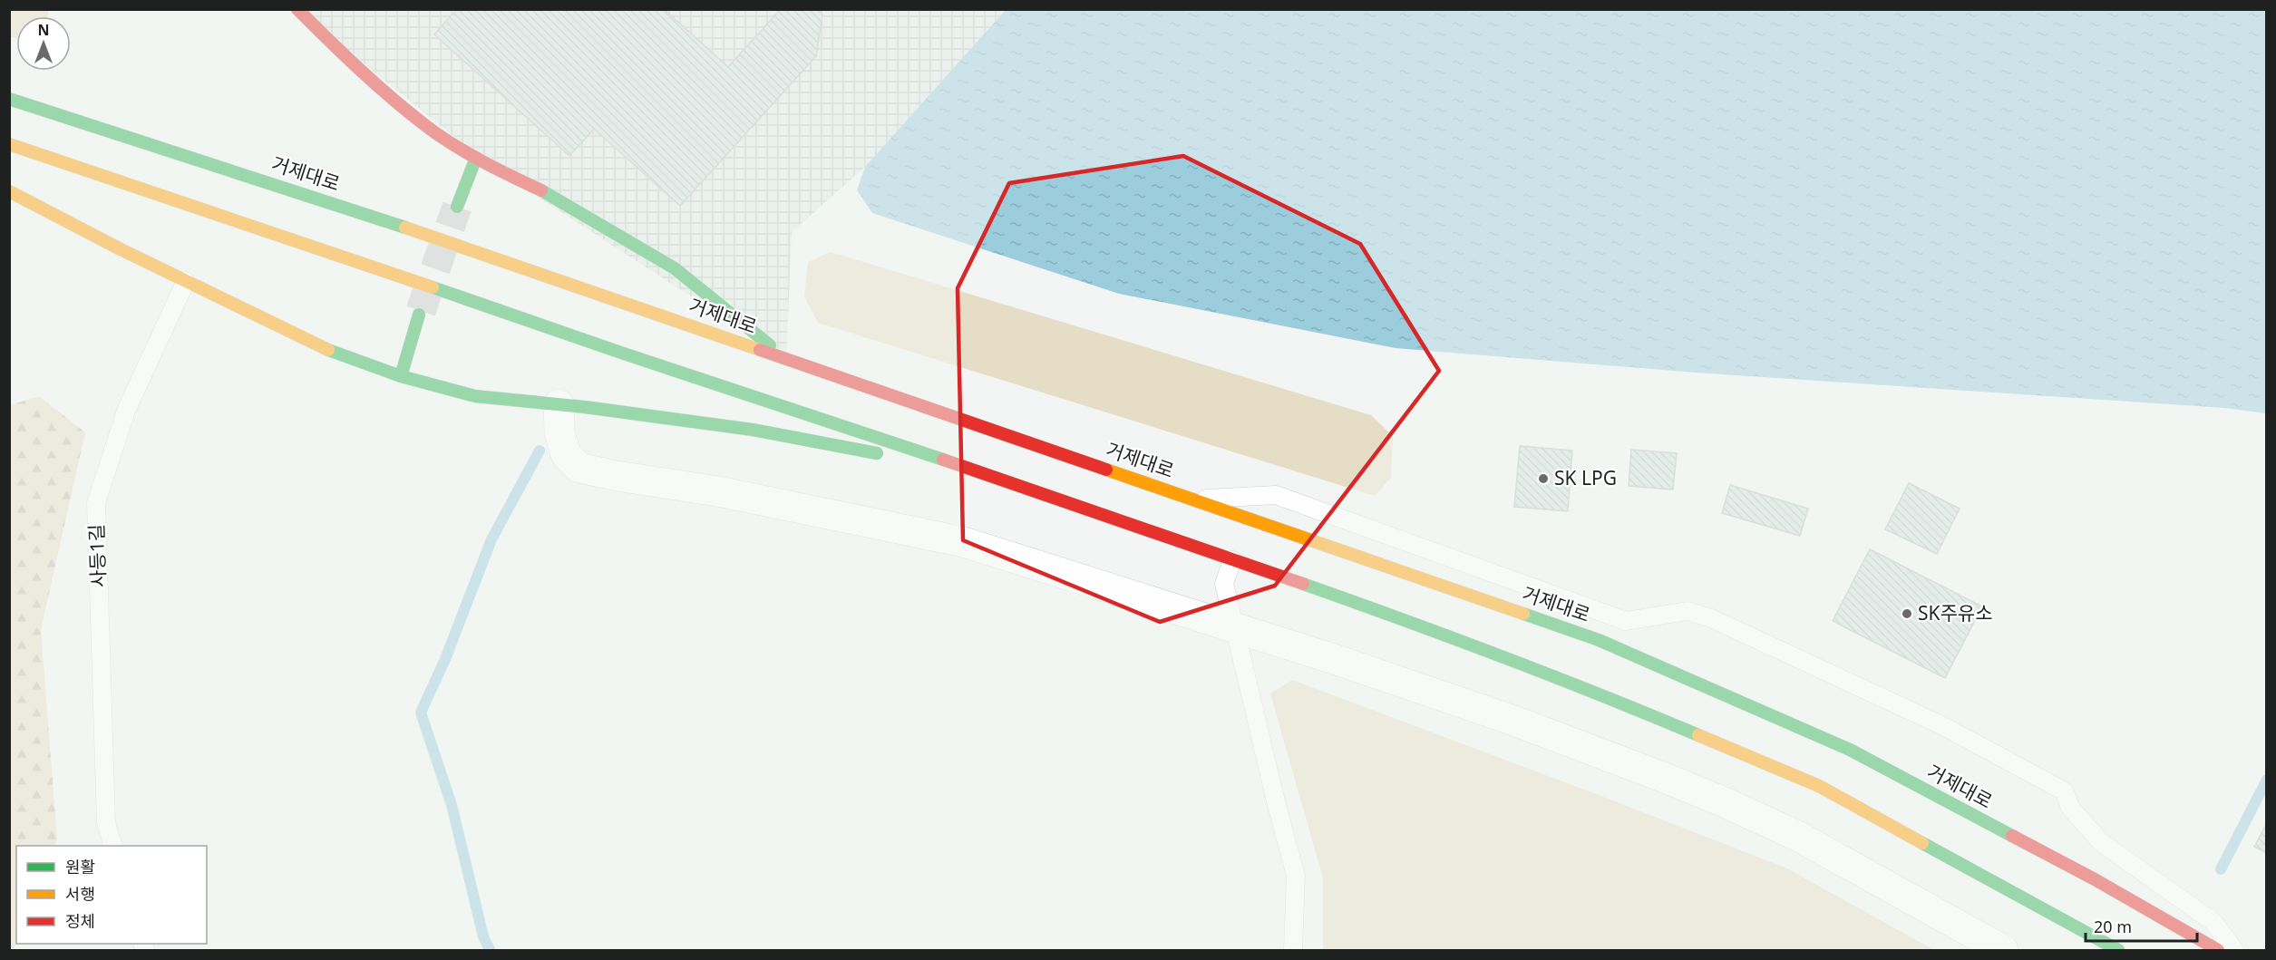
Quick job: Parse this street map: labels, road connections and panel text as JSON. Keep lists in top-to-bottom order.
{
  "streets": {
    "main road": ["거제대로"],
    "lane": ["사등1길"]
  },
  "places": ["SK LPG", "SK주유소"],
  "legend": ["원활", "서행", "정체"],
  "scale_bar": "20 m",
  "north": "top"
}
